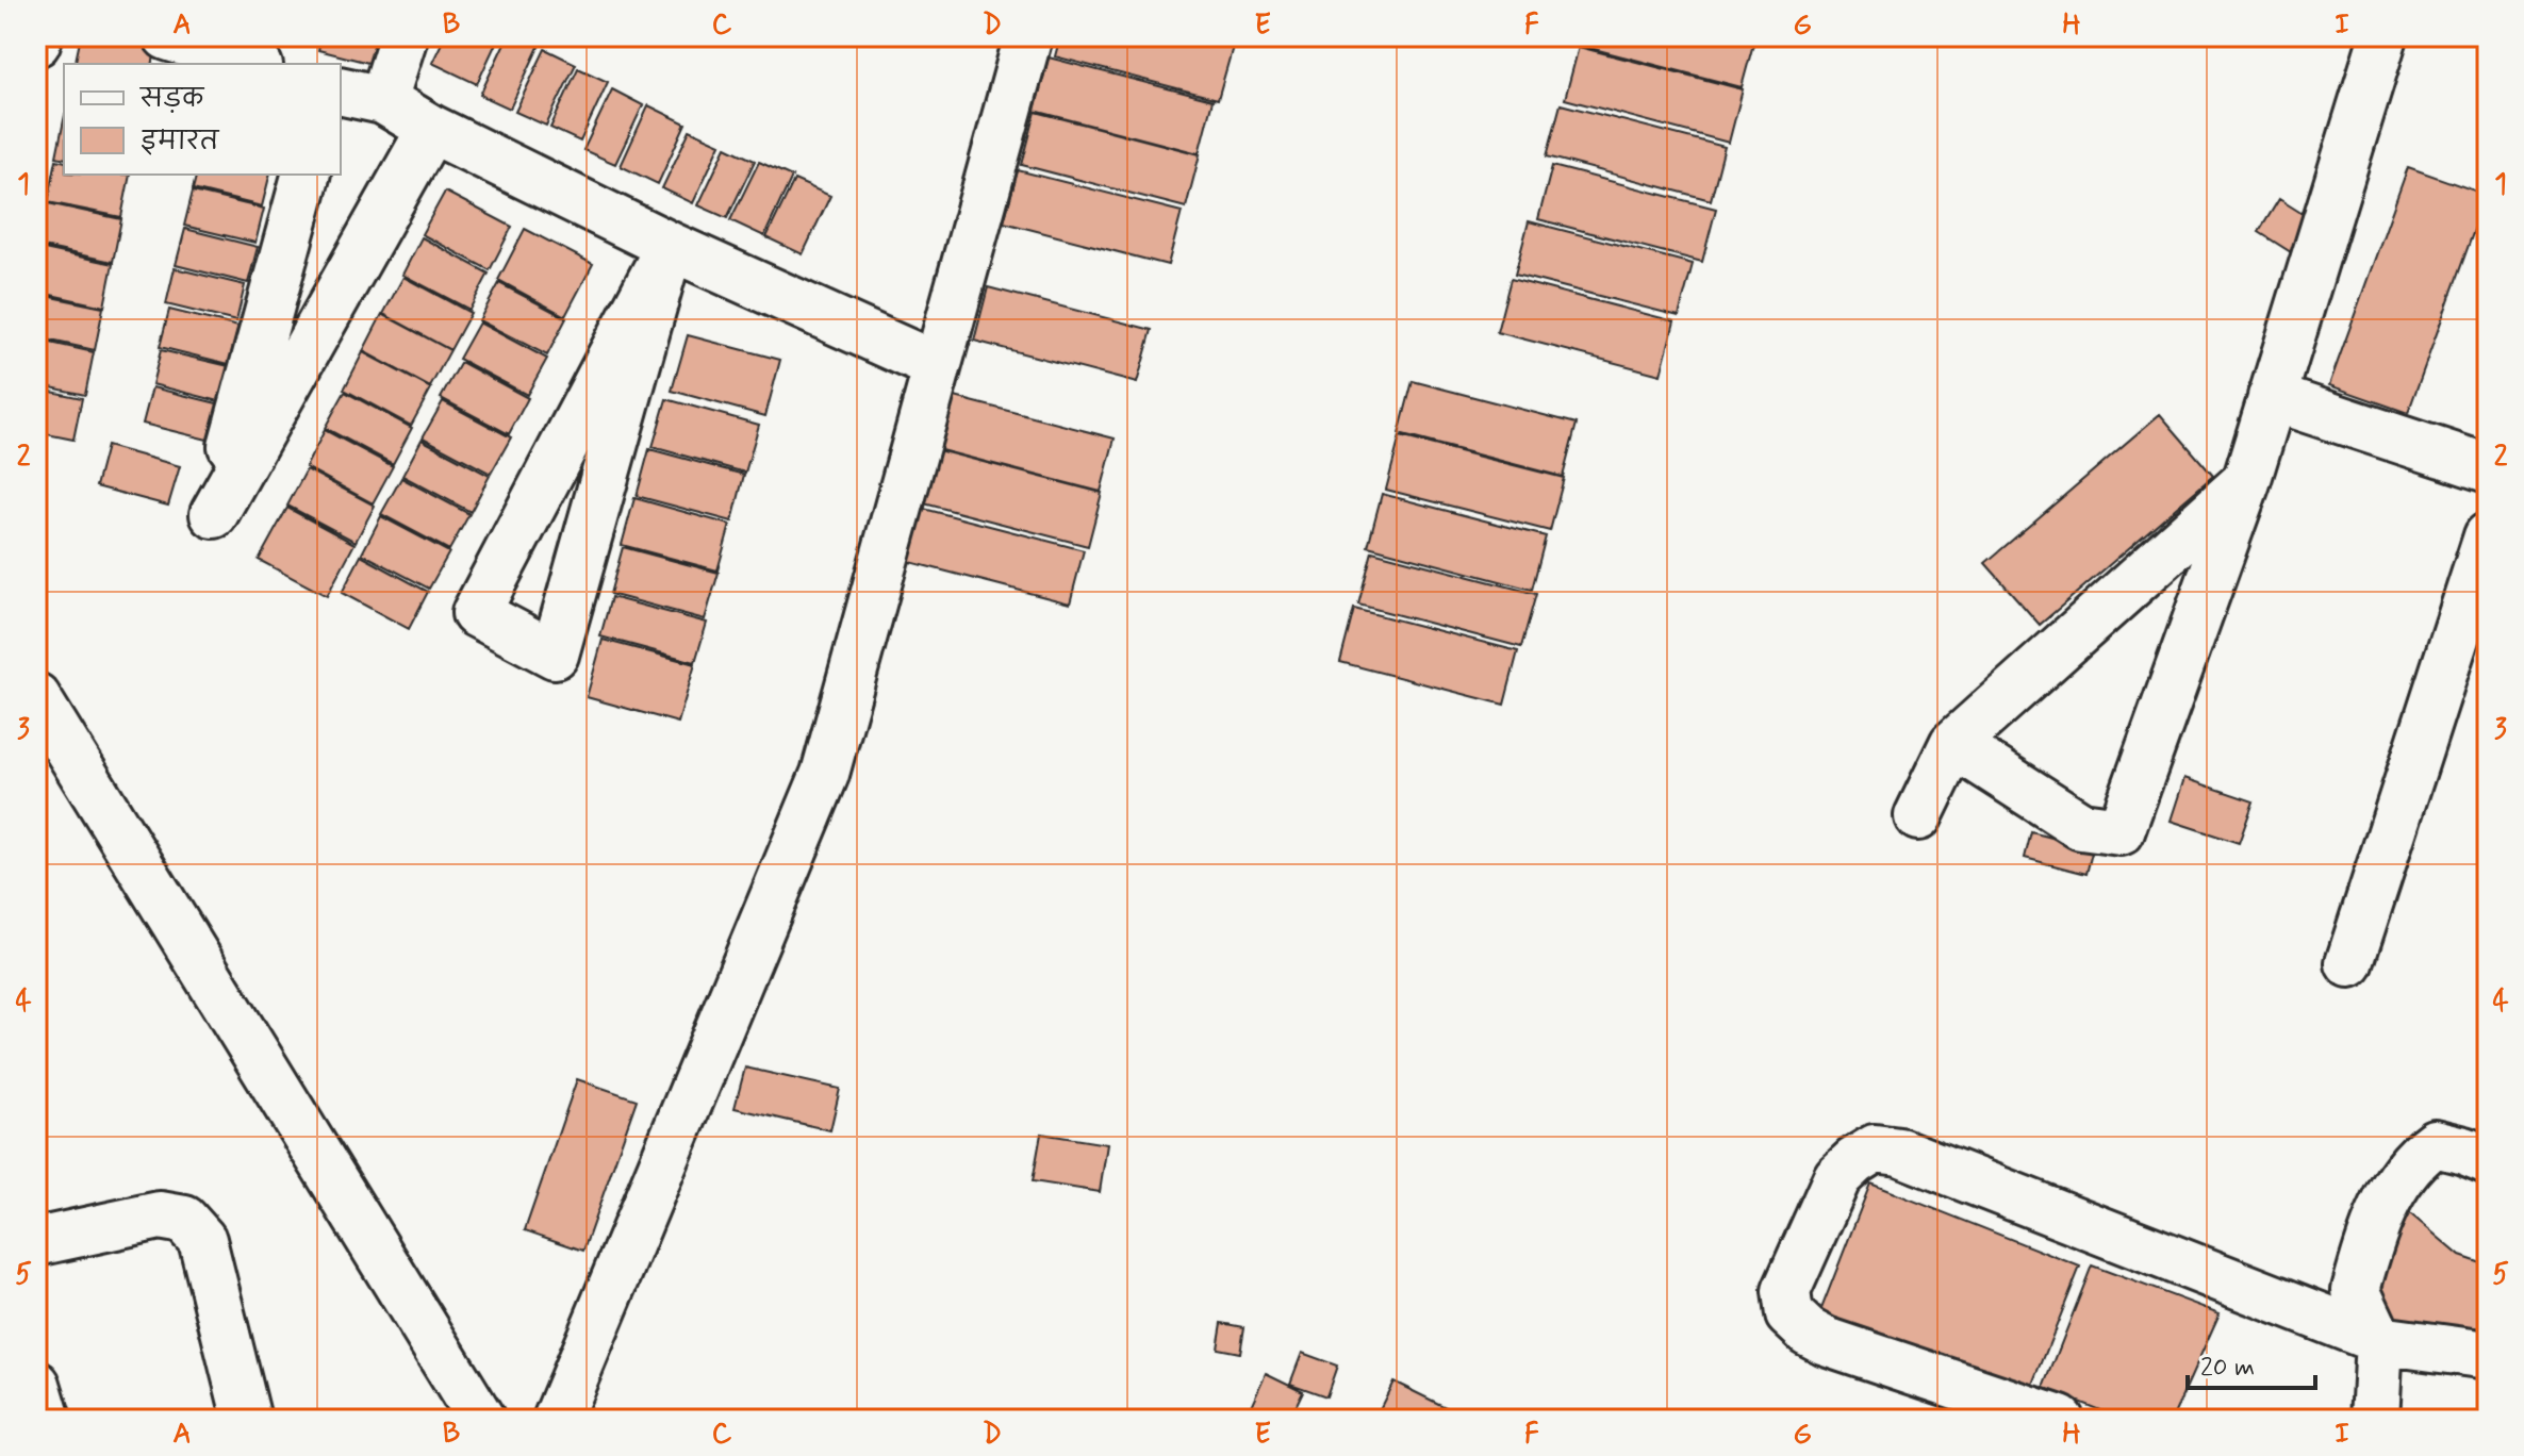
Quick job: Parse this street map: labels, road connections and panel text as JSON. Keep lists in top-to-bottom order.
{
  "legend": ["सड़क", "इमारत"],
  "scale_bar": "20 m",
  "grid": {
    "columns": [
      "A",
      "B",
      "C",
      "D",
      "E",
      "F",
      "G",
      "H",
      "I"
    ],
    "rows": [
      "1",
      "2",
      "3",
      "4",
      "5"
    ]
  }
}
